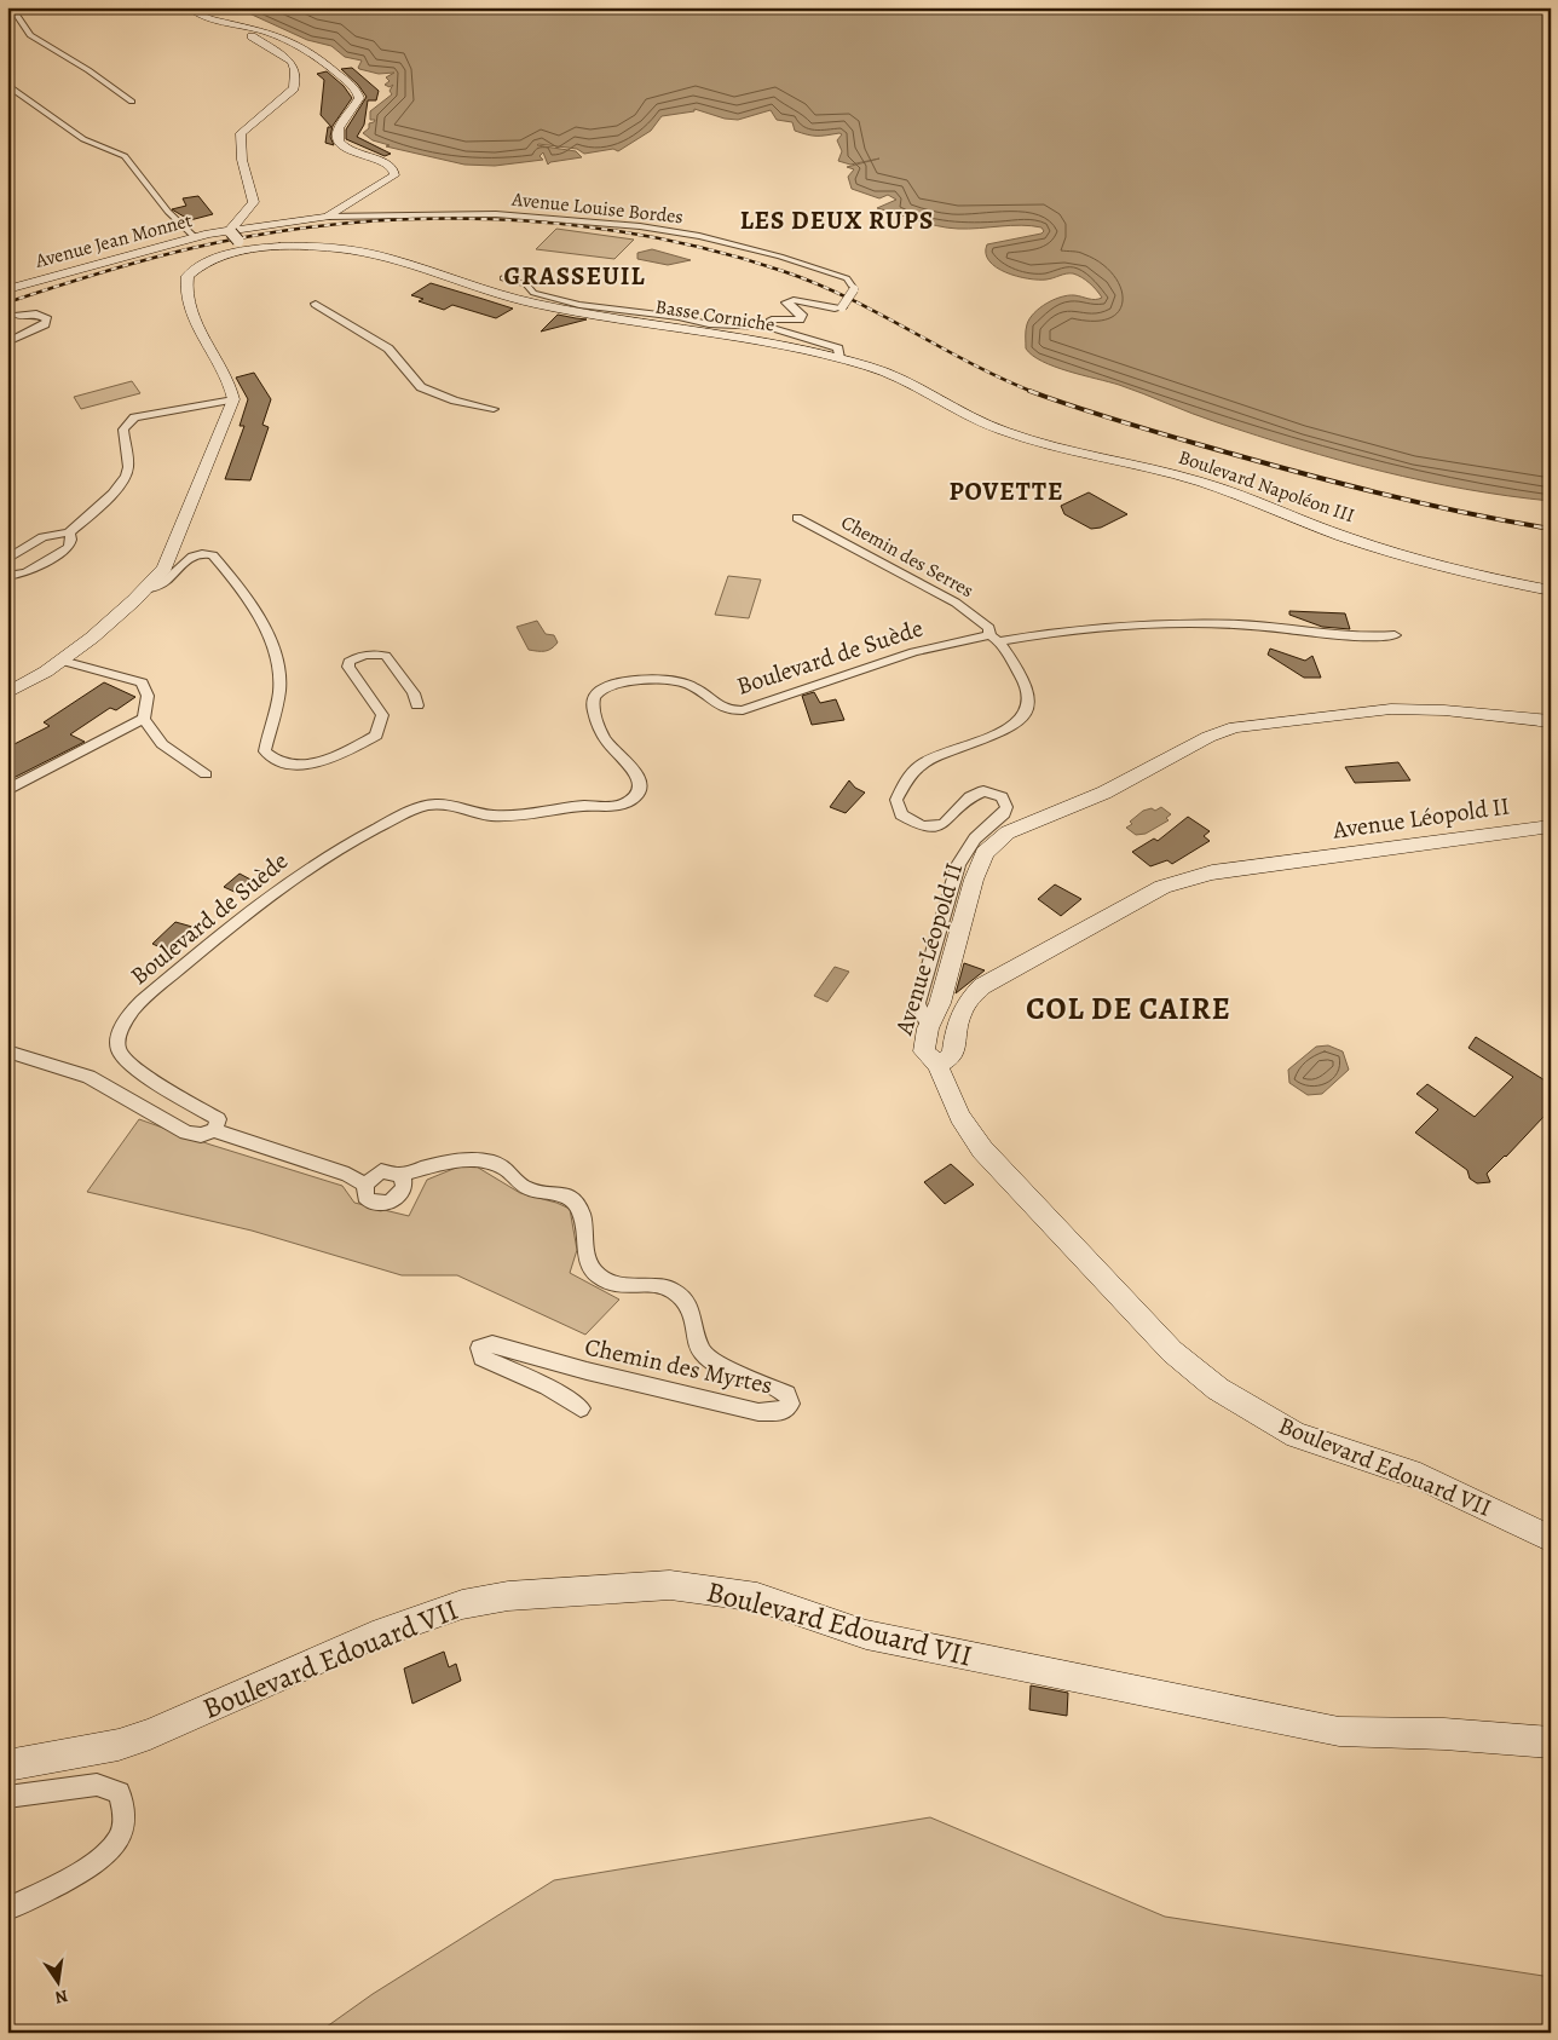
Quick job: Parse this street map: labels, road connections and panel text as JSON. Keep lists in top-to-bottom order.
{
  "streets": {
    "main road": [
      "Avenue Jean Monnet",
      "Basse Corniche",
      "Boulevard Napoléon III",
      "Avenue Léopold II",
      "Boulevard Edouard VII"
    ],
    "street": [
      "Avenue Louise Bordes",
      "Chemin des Serres",
      "Boulevard de Suède",
      "Chemin des Myrtes"
    ]
  },
  "crossings": [
    ["Avenue Jean Monnet", "Basse Corniche"],
    ["Basse Corniche", "Boulevard Napoléon III"],
    ["Chemin des Serres", "Boulevard de Suède"],
    ["Avenue Léopold II", "Boulevard Edouard VII"]
  ],
  "districts": [
    "LES DEUX RUPS",
    "GRASSEUIL",
    "POVETTE",
    "COL DE CAIRE"
  ],
  "north": "bottom"
}
